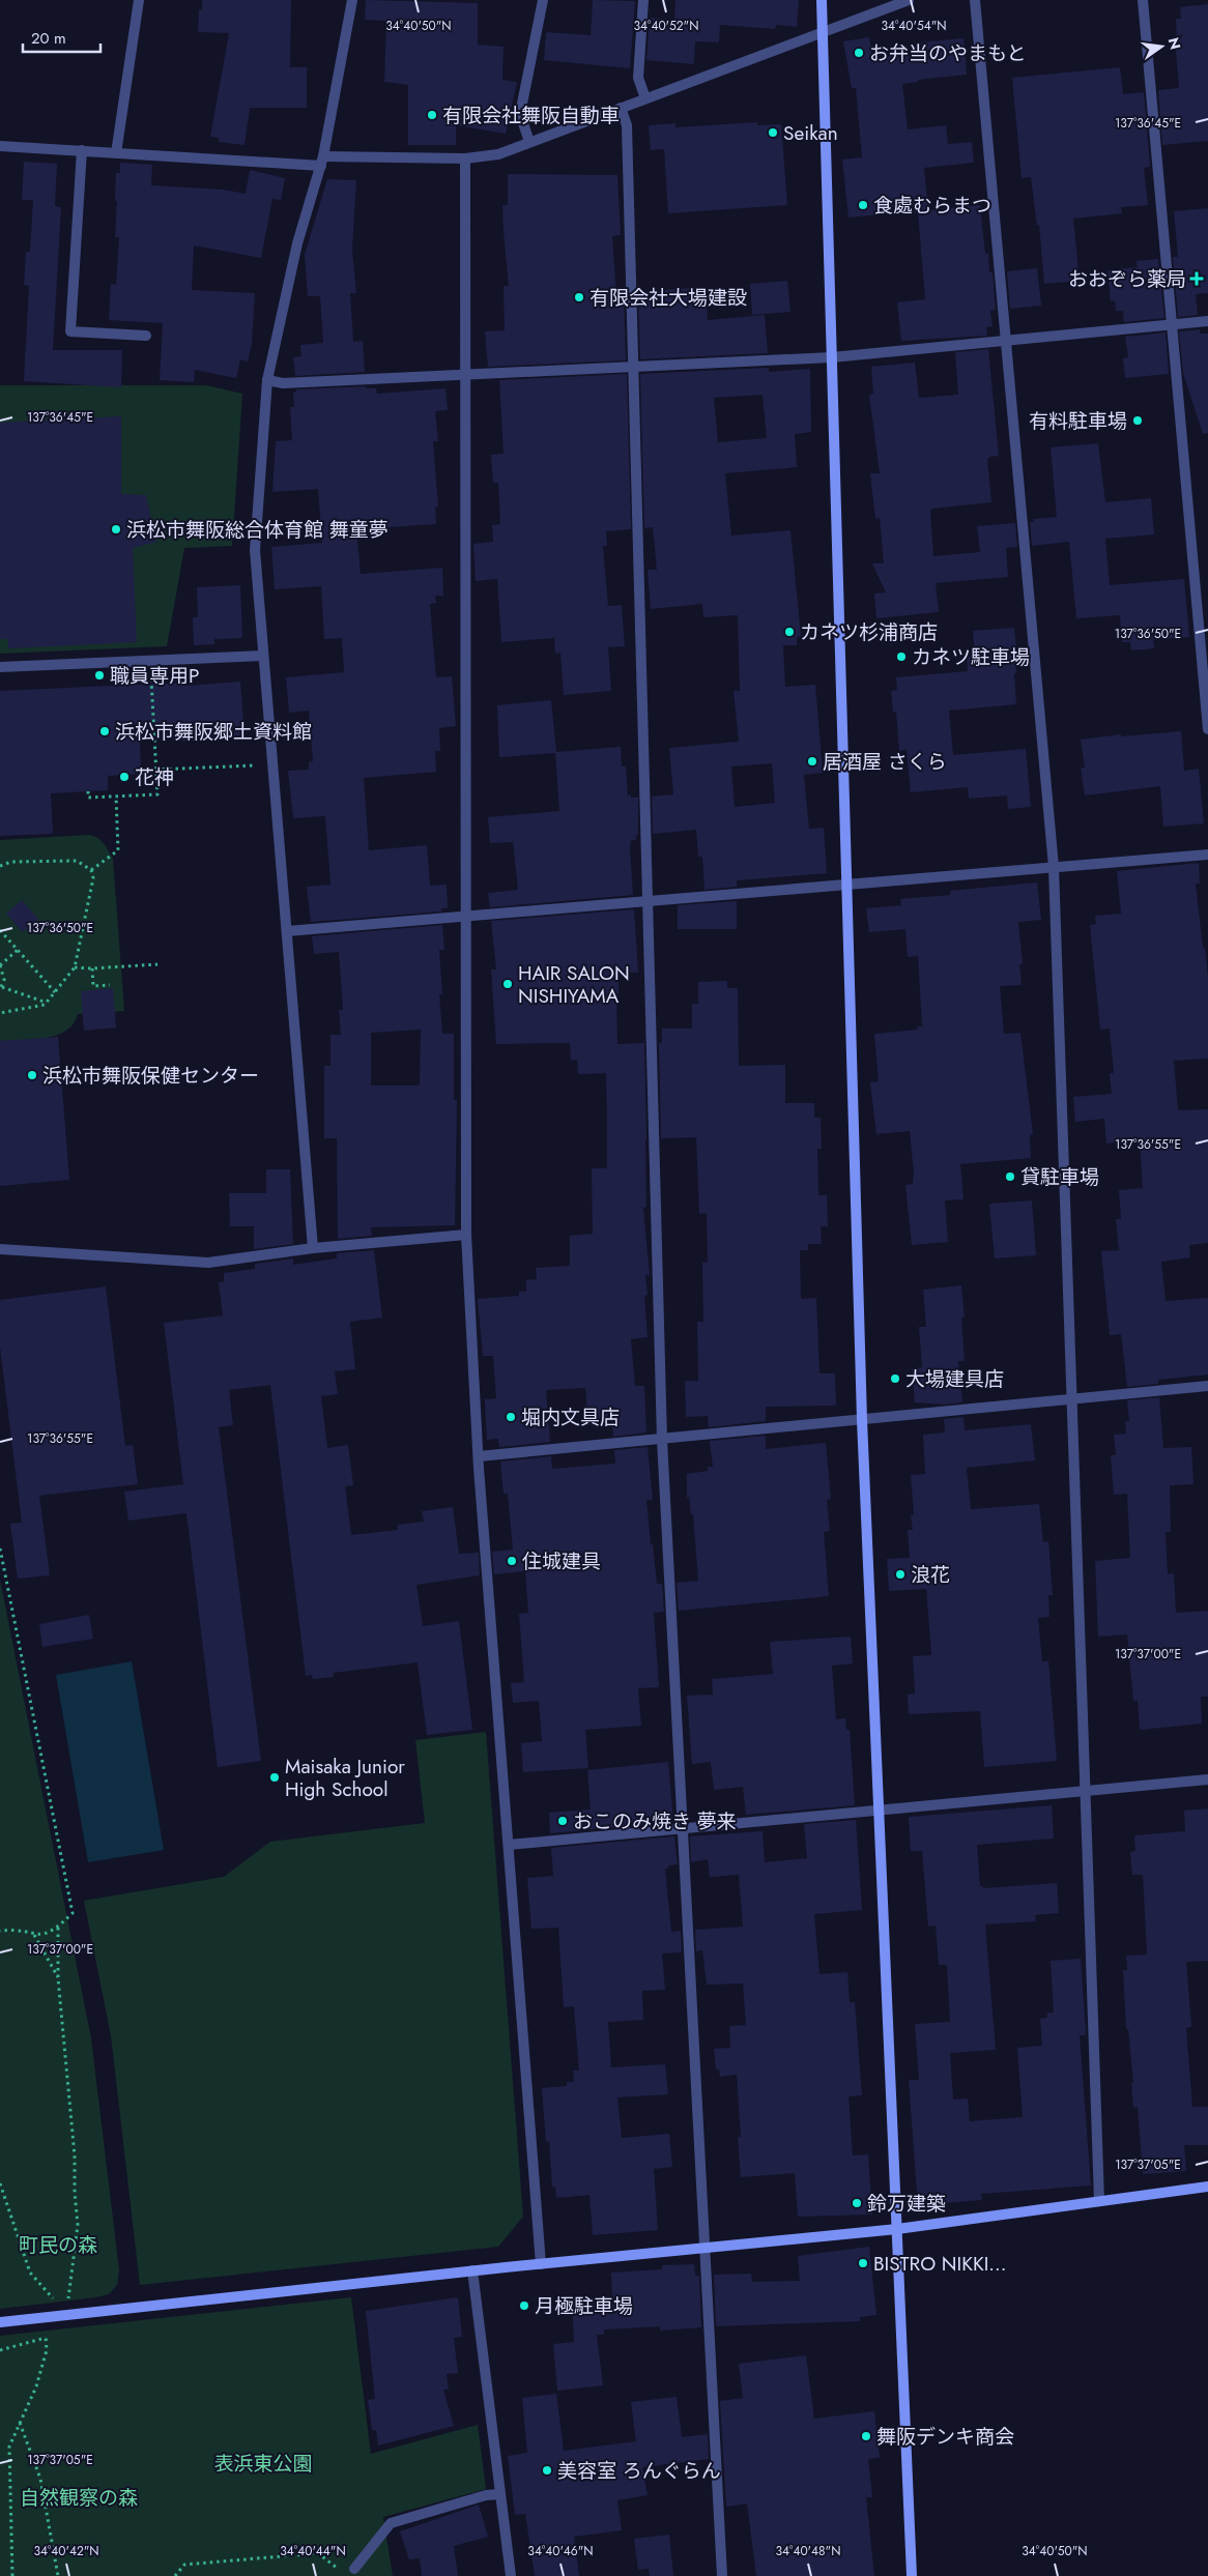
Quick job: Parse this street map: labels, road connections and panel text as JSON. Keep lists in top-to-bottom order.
{
  "parks": ["町民の森", "表浜東公園", "自然観察の森"],
  "places": {
    "other": [
      "お弁当のやまもと",
      "有限会社舞阪自動車",
      "Seikan",
      "食處むらまつ",
      "有限会社大場建設",
      "有料駐車場",
      "浜松市舞阪総合体育館 舞童夢",
      "カネツ杉浦商店",
      "カネツ駐車場",
      "職員専用P",
      "浜松市舞阪郷土資料館",
      "居酒屋 さくら",
      "花神",
      "HAIR SALON NISHIYAMA",
      "浜松市舞阪保健センター",
      "貸駐車場",
      "大場建具店",
      "堀内文具店",
      "住城建具",
      "浪花",
      "Maisaka Junior High School",
      "おこのみ焼き 夢来",
      "鈴万建築",
      "BISTRO NIKKI...",
      "月極駐車場",
      "舞阪デンキ商会",
      "美容室 ろんぐらん"
    ],
    "health": ["おおぞら薬局"]
  },
  "scale_bar": "20 m",
  "north": "right",
  "coordinates": [
    "34°40'50\"N",
    "34°40'52\"N",
    "34°40'54\"N",
    "137°36'45\"E",
    "137°36'50\"E",
    "137°36'55\"E",
    "137°37'00\"E",
    "137°37'05\"E",
    "34°40'42\"N",
    "34°40'44\"N",
    "34°40'46\"N",
    "34°40'48\"N"
  ]
}
